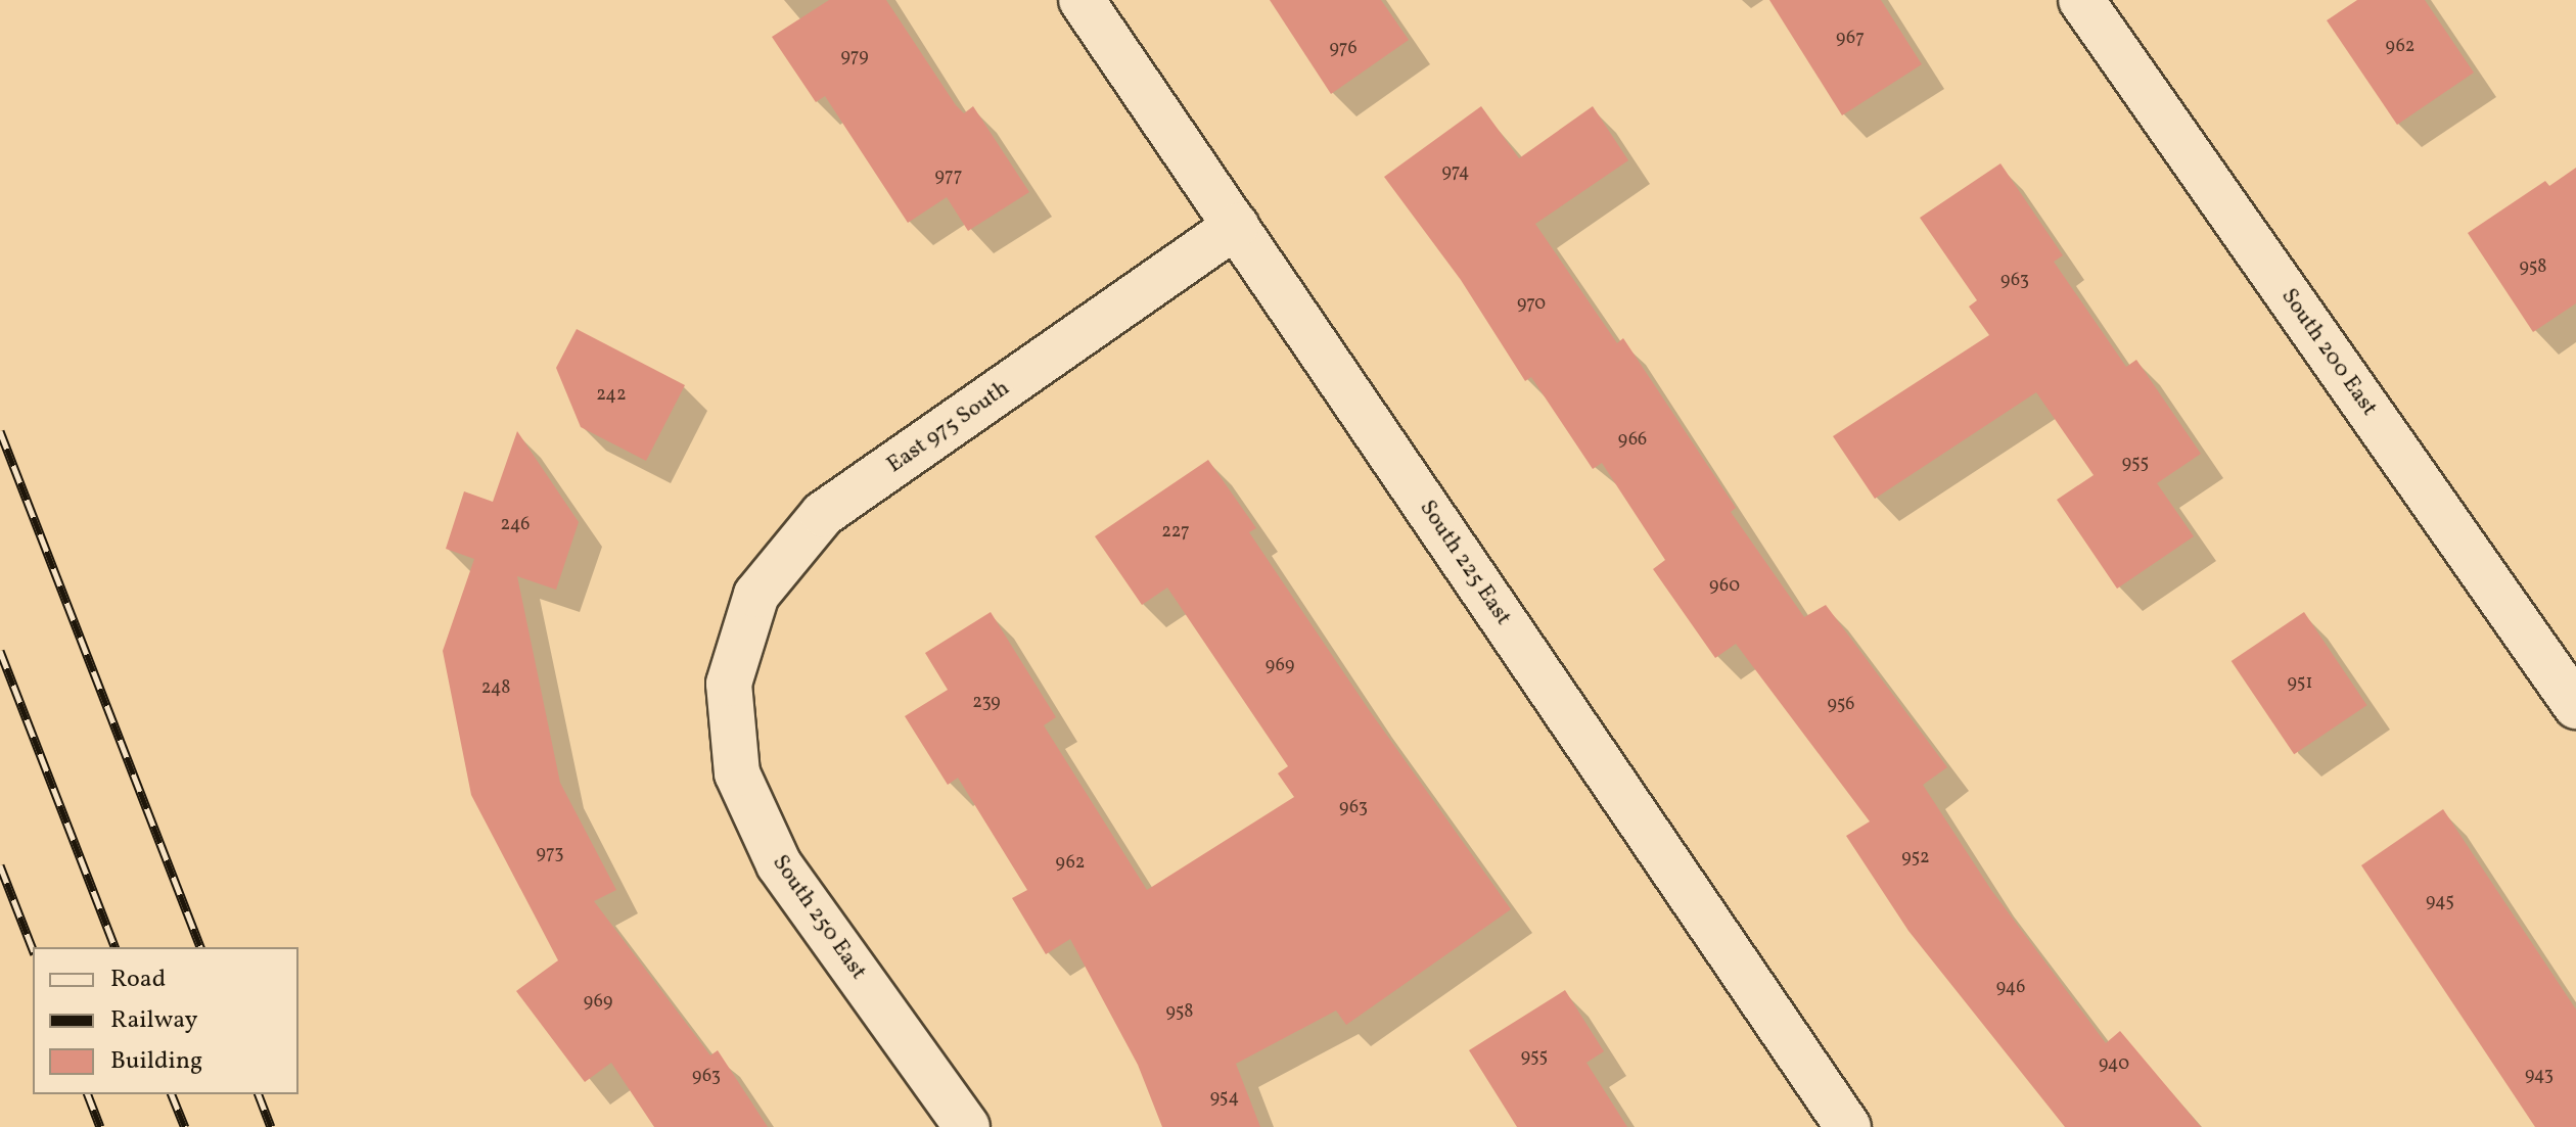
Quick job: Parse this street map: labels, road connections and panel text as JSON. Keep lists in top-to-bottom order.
{
  "streets": {
    "street": [
      "South 200 East",
      "East 975 South",
      "South 225 East",
      "South 250 East"
    ]
  },
  "crossings": [
    ["East 975 South", "South 225 East"],
    ["East 975 South", "South 250 East"]
  ],
  "house_numbers": [
    "967",
    "962",
    "976",
    "979",
    "974",
    "977",
    "958",
    "963",
    "970",
    "242",
    "966",
    "955",
    "246",
    "227",
    "960",
    "969",
    "951",
    "248",
    "239",
    "956",
    "963",
    "973",
    "952",
    "962",
    "945",
    "946",
    "969",
    "958",
    "955",
    "940",
    "943",
    "963",
    "954"
  ],
  "legend": ["Road", "Railway", "Building"]
}
